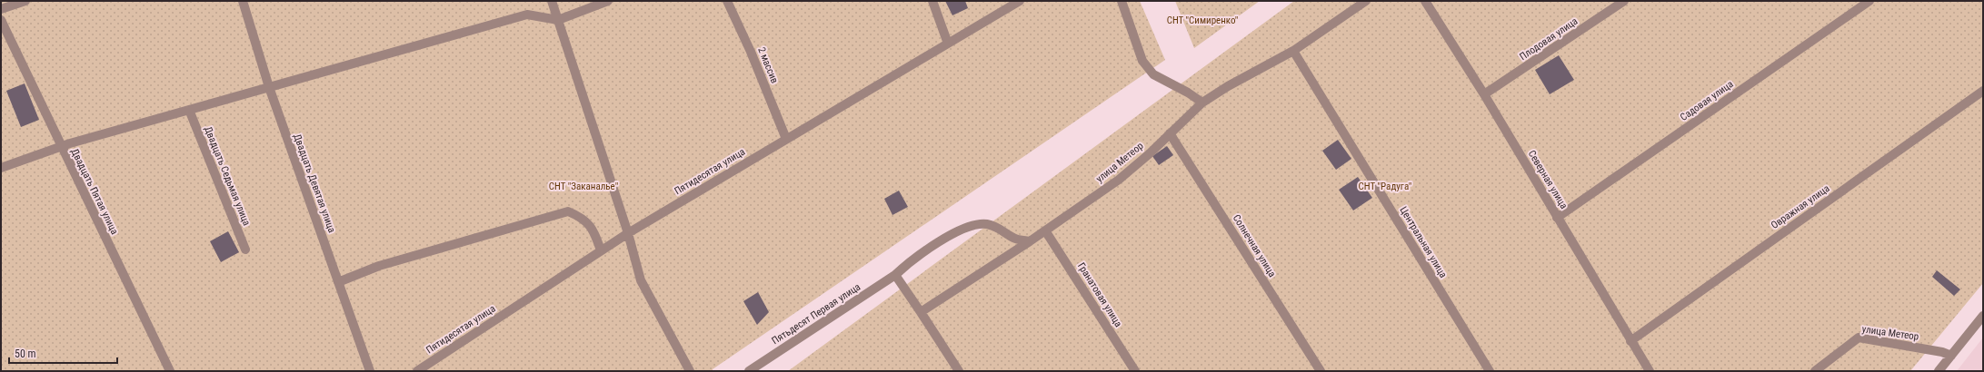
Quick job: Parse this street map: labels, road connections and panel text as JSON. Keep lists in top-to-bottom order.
{
  "streets": {
    "street": [
      "Плодовая улица",
      "2 массив",
      "Садовая улица",
      "улица Метеор",
      "Пятидесятая улица",
      "Двадцать Седьмая улица",
      "Северная улица",
      "Двадцать Девятая улица",
      "Двадцать Пятая улица",
      "Овражная улица",
      "Центральная улица",
      "Солнечная улица",
      "Гранатовая улица",
      "Пятьдесят Первая улица"
    ]
  },
  "crossings": [
    ["Плодовая улица", "Северная улица"],
    ["2 массив", "Пятидесятая улица"],
    ["Садовая улица", "Северная улица"],
    ["улица Метеор", "Центральная улица"],
    ["улица Метеор", "Солнечная улица"],
    ["улица Метеор", "Гранатовая улица"],
    ["улица Метеор", "Пятьдесят Первая улица"],
    ["Северная улица", "Овражная улица"]
  ],
  "parks": ["СНТ \"Симиренко\"", "СНТ \"Заканалье\"", "СНТ \"Радуга\""],
  "scale_bar": "50 m"
}
